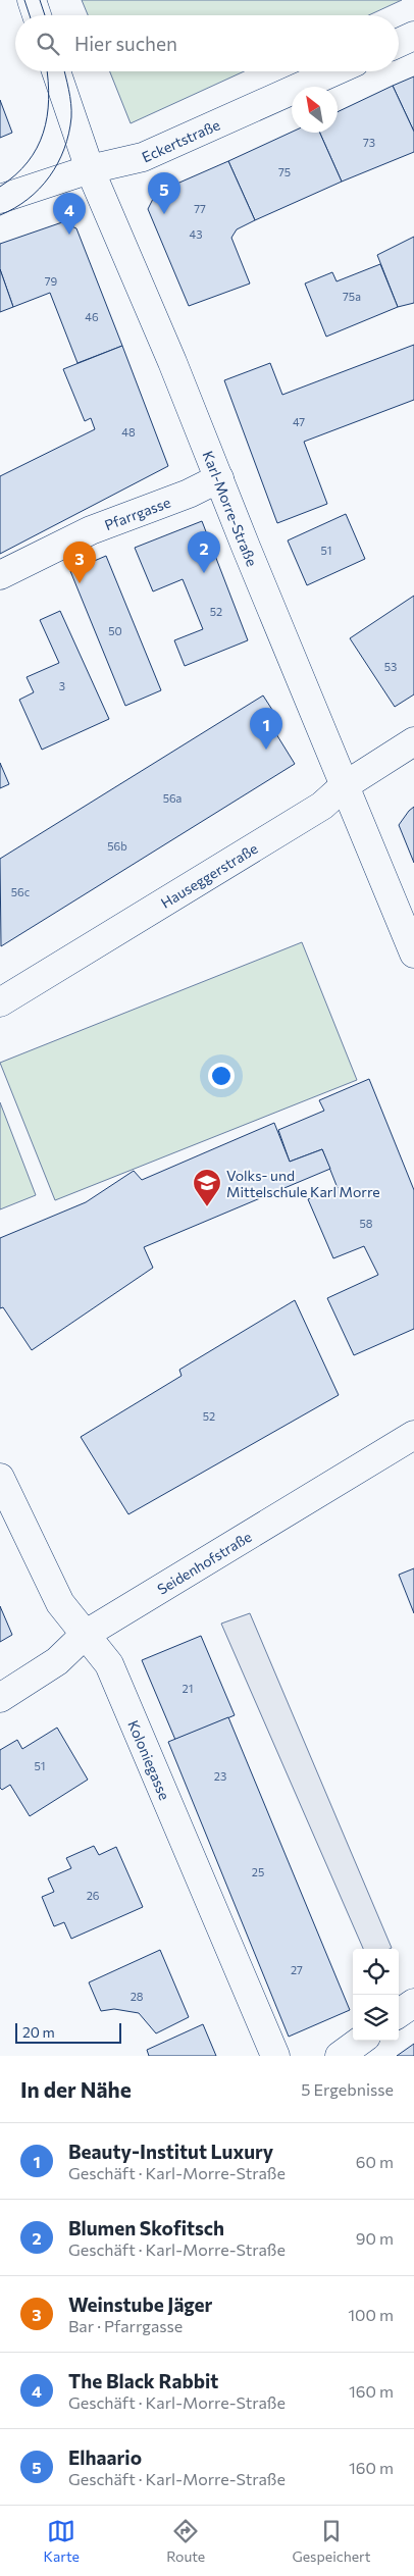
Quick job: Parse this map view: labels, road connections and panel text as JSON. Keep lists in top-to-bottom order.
{
  "streets": {
    "street": [
      "Eckertstraße",
      "Karl-Morre-Straße",
      "Pfarrgasse",
      "Hauseggerstraße",
      "Seidenhofstraße",
      "Koloniegasse"
    ]
  },
  "crossings": [
    ["Eckertstraße", "Karl-Morre-Straße"],
    ["Karl-Morre-Straße", "Pfarrgasse"],
    ["Karl-Morre-Straße", "Hauseggerstraße"],
    ["Seidenhofstraße", "Koloniegasse"]
  ],
  "places": {
    "school or university": ["Volks- und Mittelschule Karl Morre"]
  },
  "house_numbers": [
    "73",
    "75",
    "77",
    "43",
    "79",
    "75a",
    "46",
    "47",
    "48",
    "51",
    "52",
    "50",
    "53",
    "3",
    "56a",
    "56b",
    "56c",
    "58",
    "52",
    "21",
    "51",
    "23",
    "25",
    "26",
    "27",
    "28"
  ],
  "scale_bar": "20 m",
  "north": "top left",
  "page": {
    "search": "Hier suchen",
    "pins": [
      "5",
      "4",
      "2",
      "3",
      "1"
    ],
    "scale": "20 m",
    "heading": ["In der Nähe", "5 Ergebnisse"],
    "list": [
      {
        "mark": "1",
        "name": "Beauty-Institut Luxury",
        "note": "Geschäft · Karl-Morre-Straße",
        "value": "60 m"
      },
      {
        "mark": "2",
        "name": "Blumen Skofitsch",
        "note": "Geschäft · Karl-Morre-Straße",
        "value": "90 m"
      },
      {
        "mark": "3",
        "name": "Weinstube Jäger",
        "note": "Bar · Pfarrgasse",
        "value": "100 m"
      },
      {
        "mark": "4",
        "name": "The Black Rabbit",
        "note": "Geschäft · Karl-Morre-Straße",
        "value": "160 m"
      },
      {
        "mark": "5",
        "name": "Elhaario",
        "note": "Geschäft · Karl-Morre-Straße",
        "value": "160 m"
      }
    ],
    "nav": ["Karte", "Route", "Gespeichert"]
  }
}
